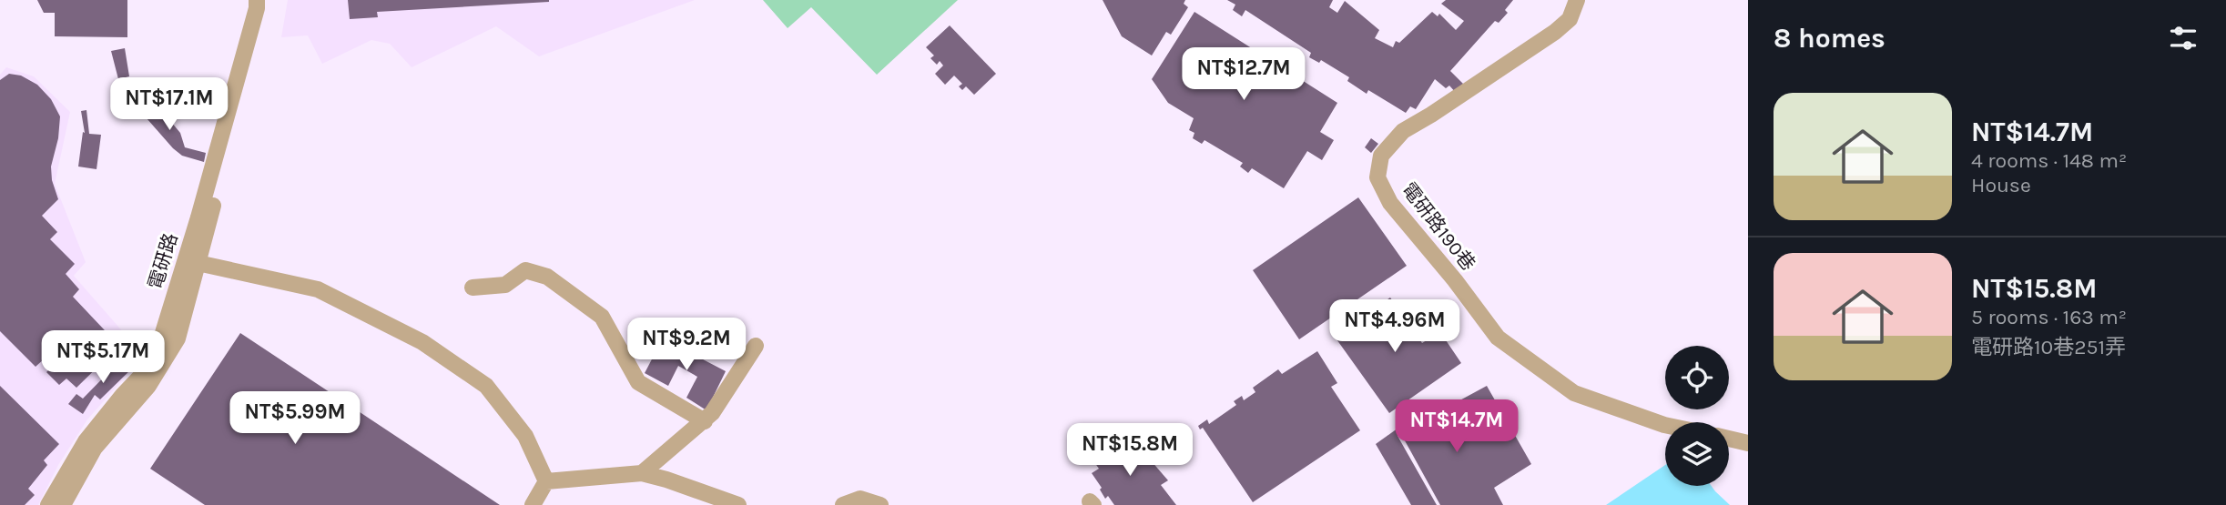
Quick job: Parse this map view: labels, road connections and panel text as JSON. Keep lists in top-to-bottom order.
{
  "streets": {
    "street": ["電研路190巷", "電研路"]
  },
  "page": {
    "heading": "8 homes",
    "price": [
      "NT$12.7M",
      "NT$17.1M",
      "NT$4.96M",
      "NT$9.2M",
      "NT$5.17M",
      "NT$5.99M",
      "NT$14.7M",
      "NT$15.8M"
    ],
    "list": [
      {
        "name": "NT$14.7M",
        "note": "4 rooms · 148 m² · House"
      },
      {
        "name": "NT$15.8M",
        "note": "5 rooms · 163 m² · 電研路10巷251弄"
      }
    ]
  }
}
